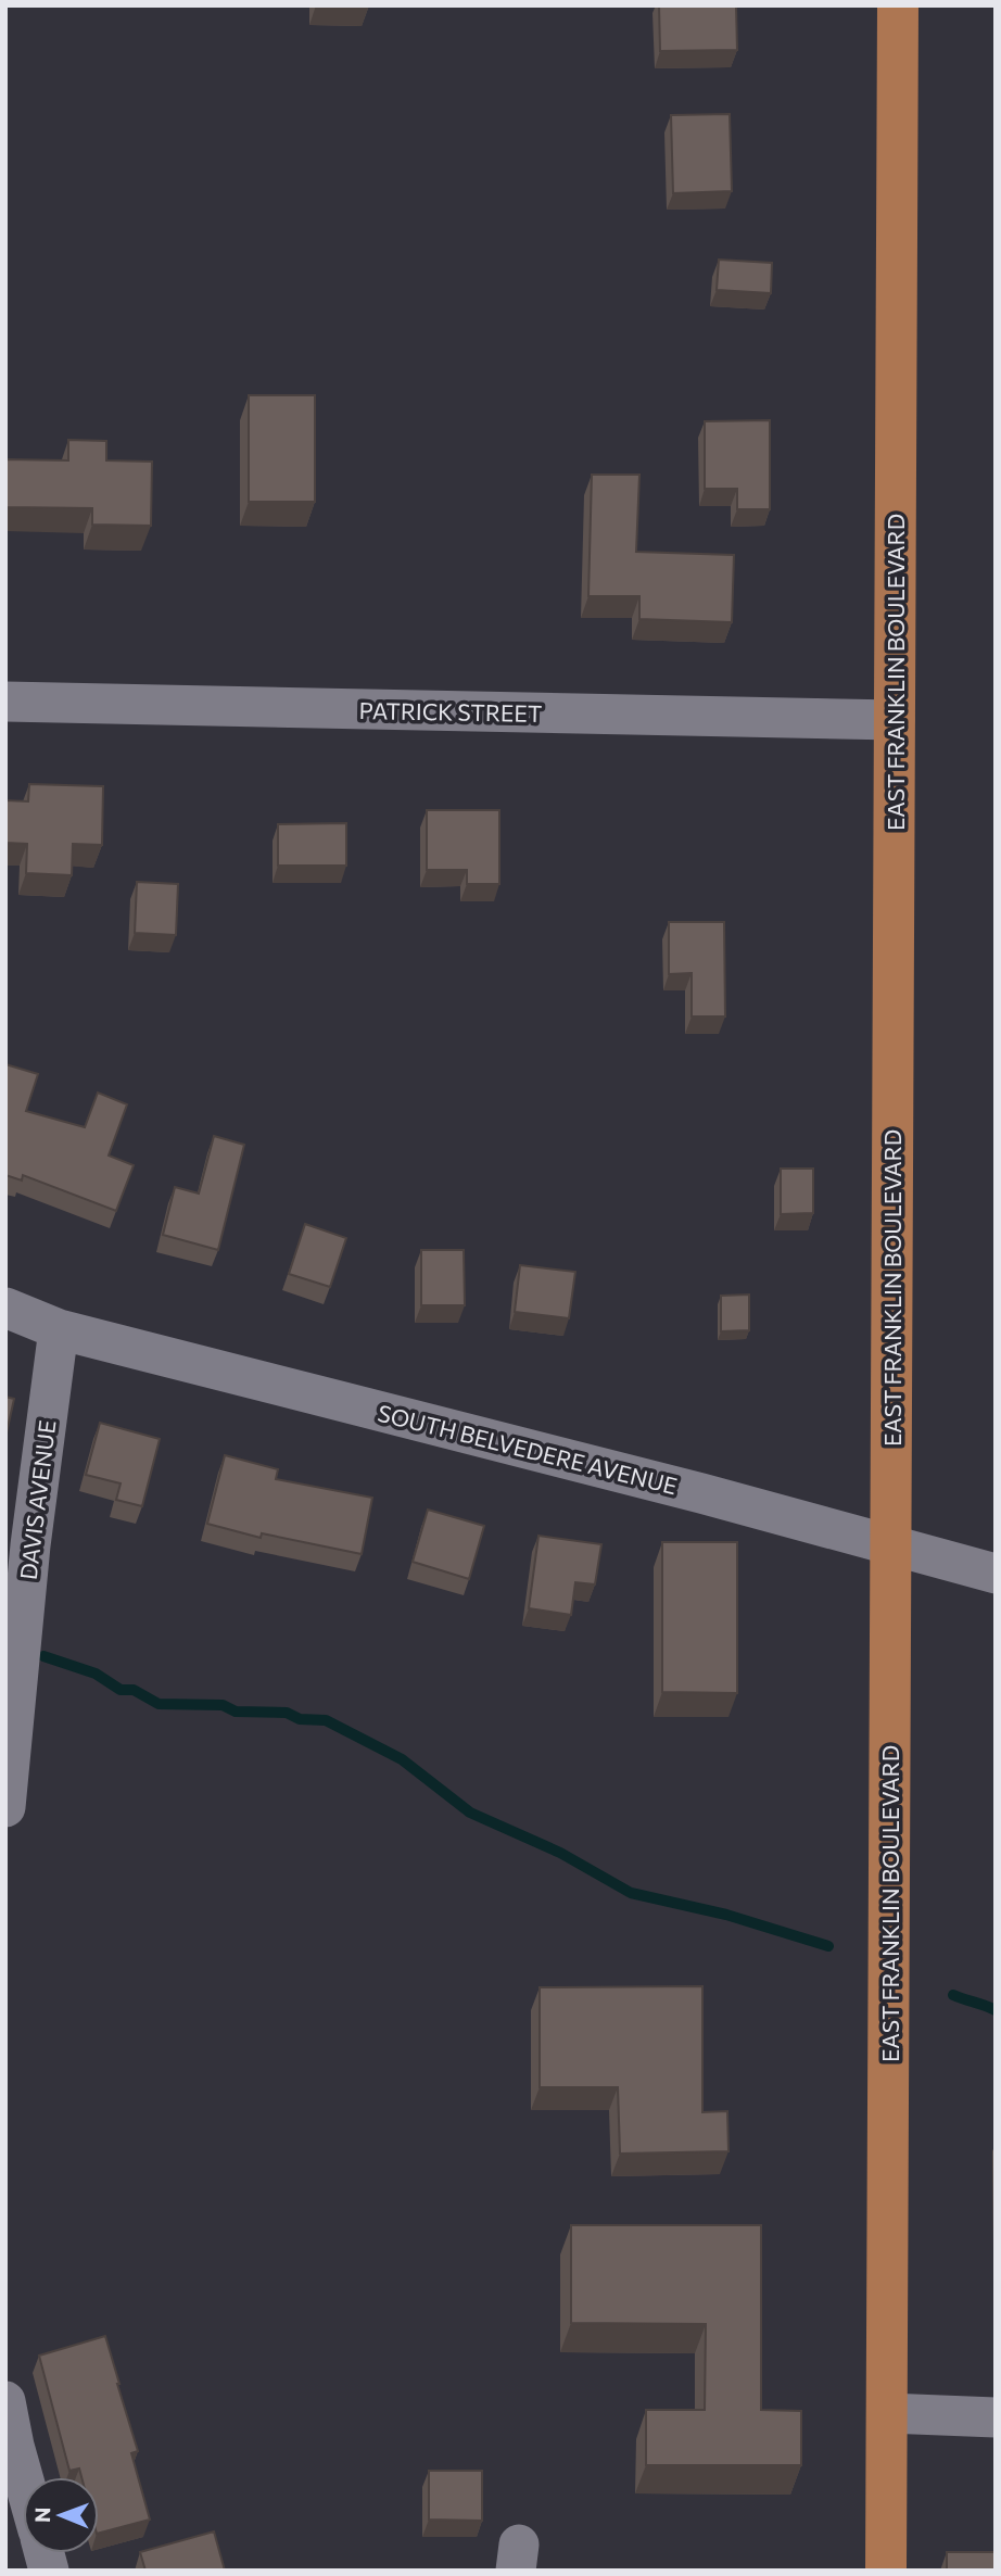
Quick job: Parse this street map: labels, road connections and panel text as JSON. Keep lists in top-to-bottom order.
{
  "streets": {
    "main road": ["EAST FRANKLIN BOULEVARD"],
    "street": ["PATRICK STREET", "SOUTH BELVEDERE AVENUE", "DAVIS AVENUE"]
  },
  "crossings": [
    ["EAST FRANKLIN BOULEVARD", "PATRICK STREET"],
    ["EAST FRANKLIN BOULEVARD", "SOUTH BELVEDERE AVENUE"],
    ["SOUTH BELVEDERE AVENUE", "DAVIS AVENUE"]
  ],
  "north": "left"
}
